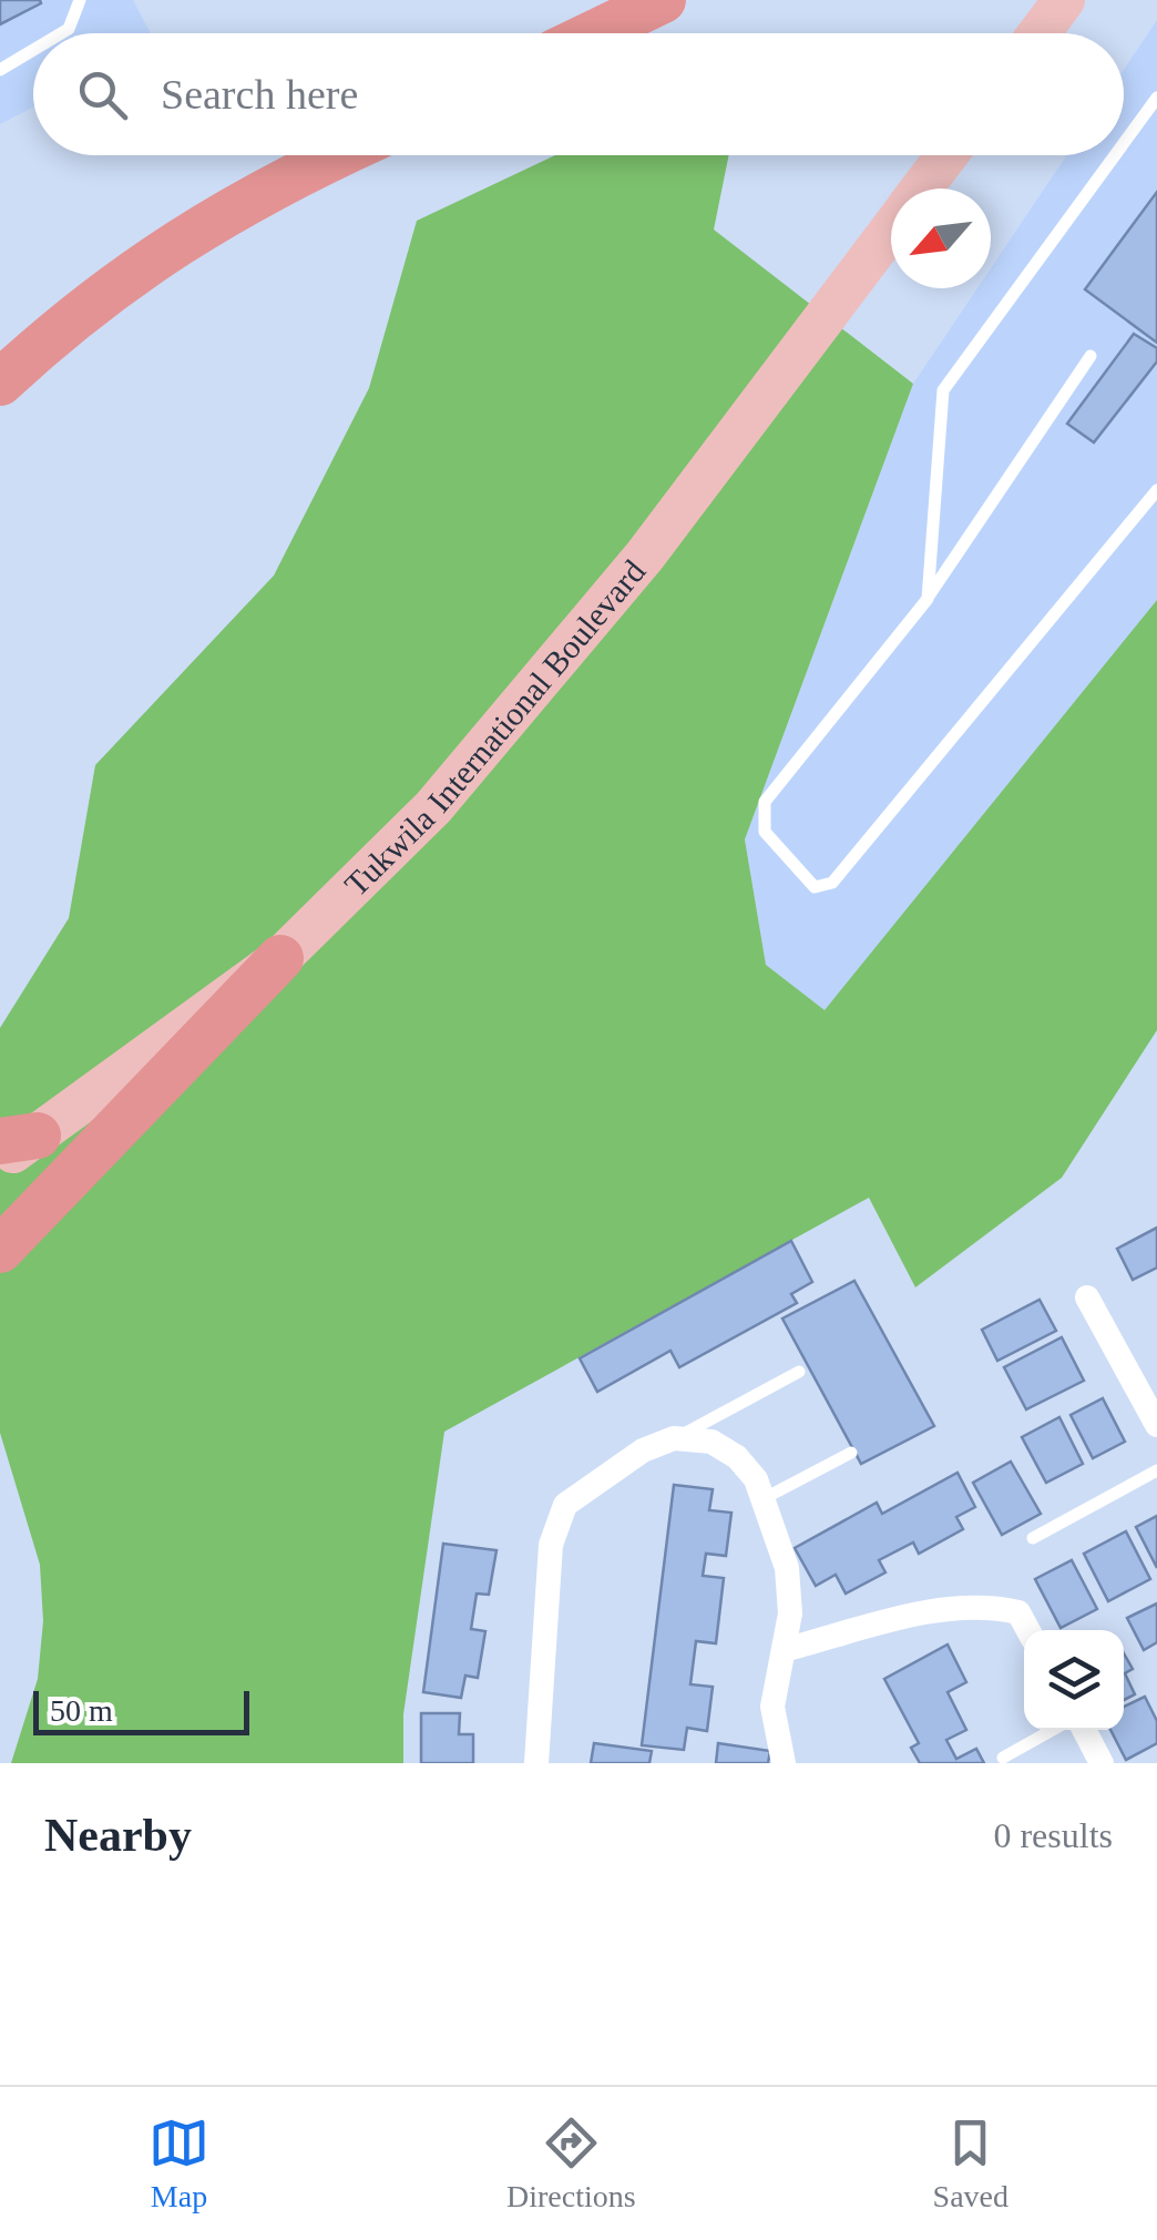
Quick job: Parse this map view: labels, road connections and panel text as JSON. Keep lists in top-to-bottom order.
{
  "streets": {
    "main road": ["Tukwila International Boulevard"]
  },
  "scale_bar": "50 m",
  "north": "bottom left",
  "page": {
    "search": "Search here",
    "scale": "50 m",
    "heading": ["Nearby", "0 results"],
    "nav": ["Map", "Directions", "Saved"]
  }
}
